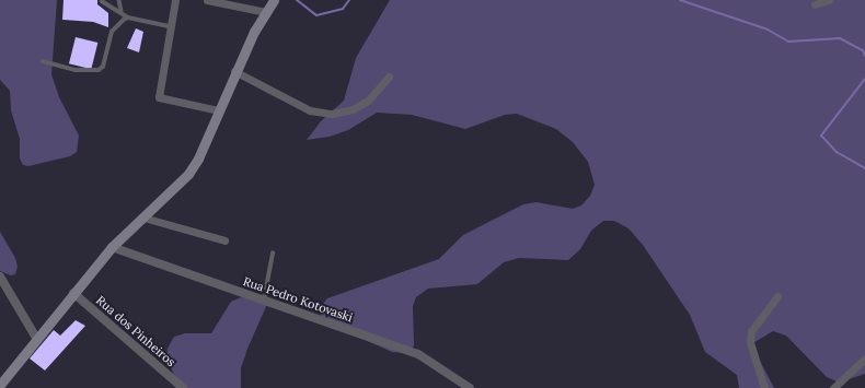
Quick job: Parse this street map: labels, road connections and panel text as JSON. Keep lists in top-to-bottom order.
{
  "streets": {
    "street": ["Rua Pedro Kotovaski", "Rua dos Pinheiros"]
  }
}
